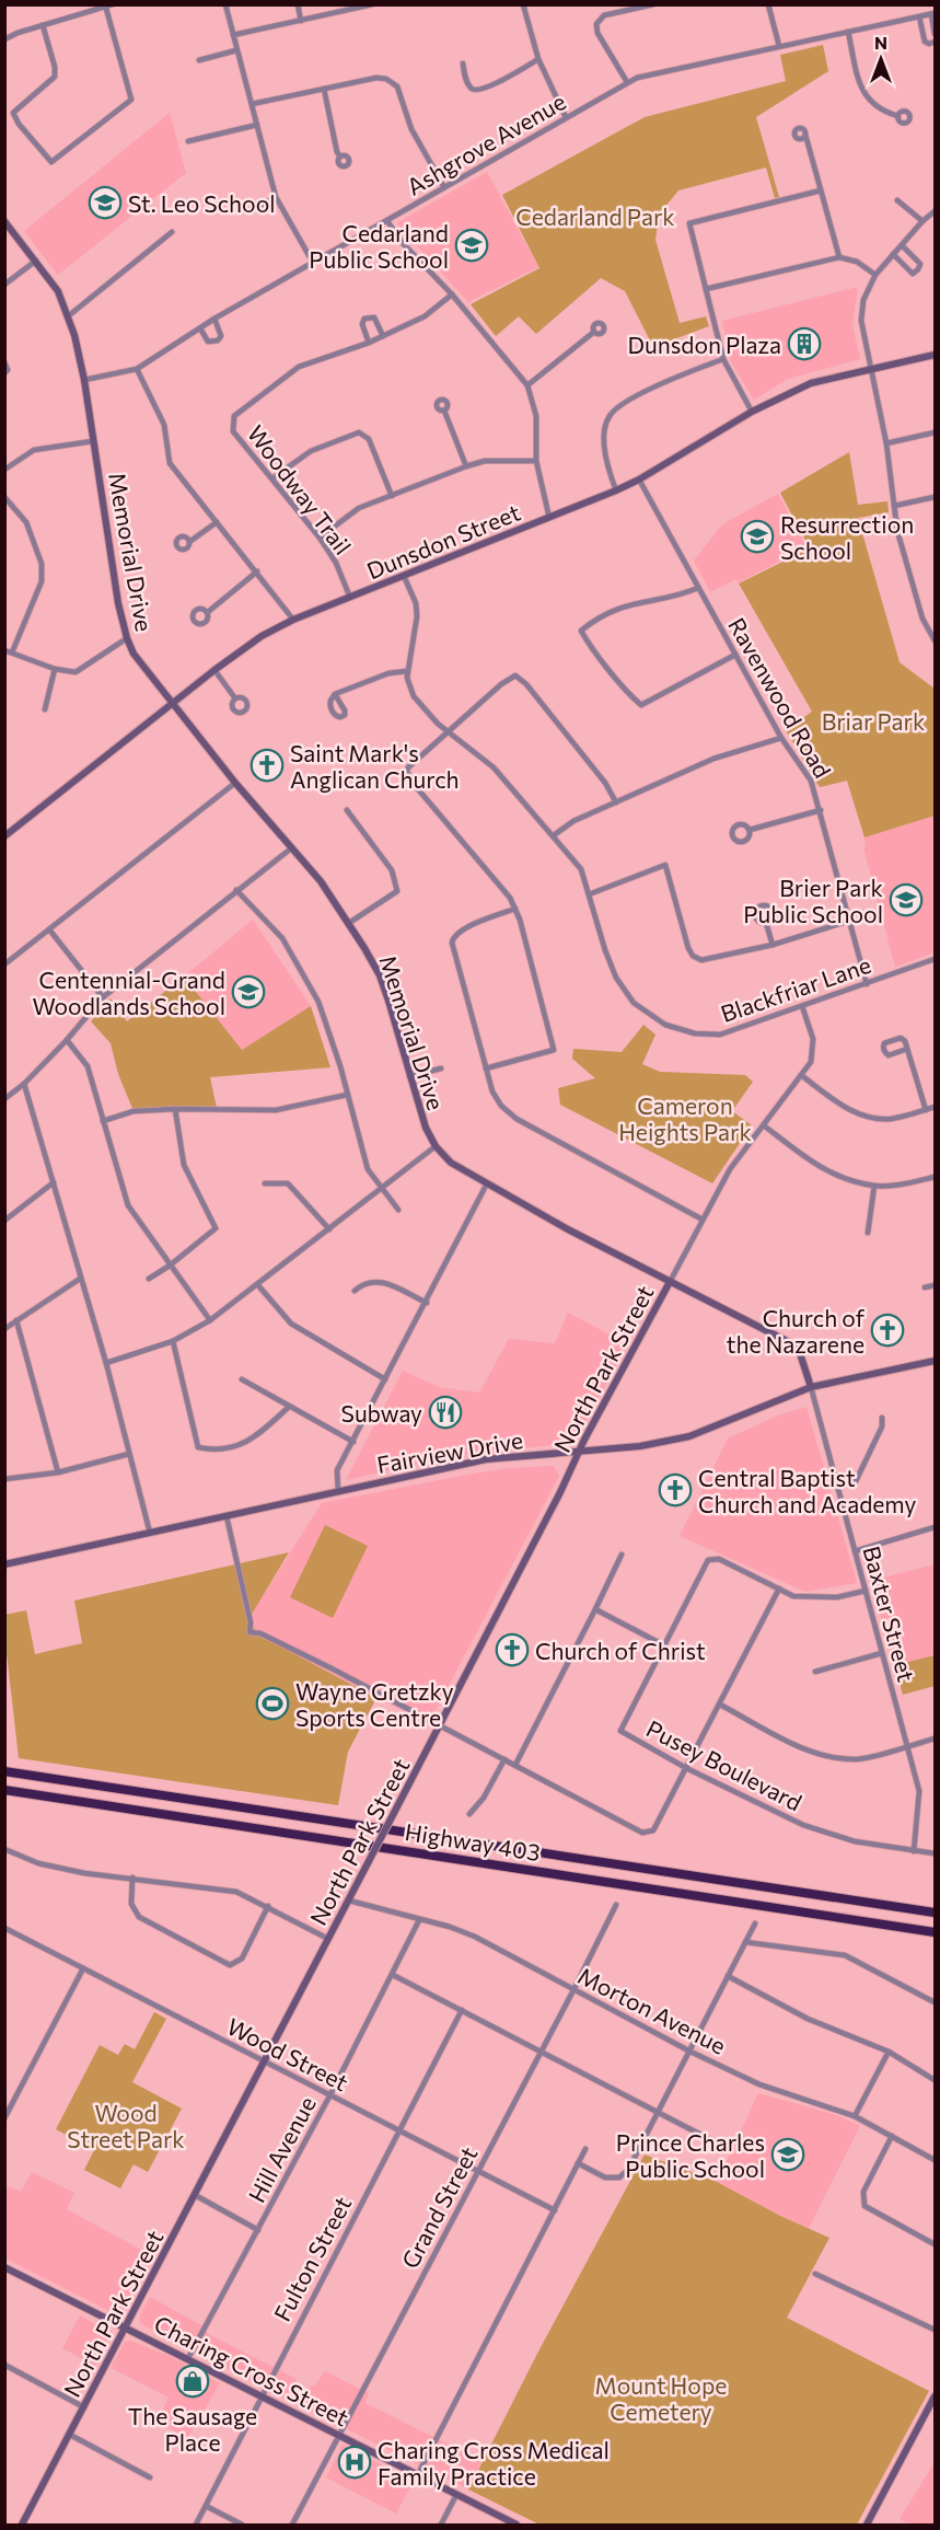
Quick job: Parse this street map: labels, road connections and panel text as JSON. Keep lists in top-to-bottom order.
{
  "streets": {
    "highway": ["Highway 403"],
    "main road": [
      "Dunsdon Street",
      "Memorial Drive",
      "North Park Street",
      "Fairview Drive",
      "Charing Cross Street"
    ],
    "street": [
      "Ashgrove Avenue",
      "Woodway Trail",
      "Ravenwood Road",
      "Blackfriar Lane",
      "Baxter Street",
      "Pusey Boulevard",
      "Morton Avenue",
      "Wood Street",
      "Hill Avenue",
      "Grand Street",
      "Fulton Street"
    ]
  },
  "crossings": [
    ["Ashgrove Avenue", "Memorial Drive"],
    ["Woodway Trail", "Dunsdon Street"],
    ["Dunsdon Street", "Memorial Drive"],
    ["Dunsdon Street", "Ravenwood Road"],
    ["Dunsdon Street", "Blackfriar Lane"],
    ["Memorial Drive", "North Park Street"],
    ["Memorial Drive", "Fairview Drive"],
    ["Memorial Drive", "Baxter Street"],
    ["Ravenwood Road", "Blackfriar Lane"],
    ["Blackfriar Lane", "North Park Street"],
    ["North Park Street", "Fairview Drive"],
    ["North Park Street", "Morton Avenue"],
    ["North Park Street", "Wood Street"],
    ["North Park Street", "Charing Cross Street"],
    ["Fairview Drive", "Baxter Street"],
    ["Baxter Street", "Pusey Boulevard"],
    ["Morton Avenue", "Hill Avenue"],
    ["Morton Avenue", "Grand Street"],
    ["Wood Street", "Hill Avenue"],
    ["Wood Street", "Grand Street"],
    ["Wood Street", "Fulton Street"],
    ["Hill Avenue", "Charing Cross Street"],
    ["Grand Street", "Charing Cross Street"],
    ["Fulton Street", "Charing Cross Street"]
  ],
  "parks": [
    "Cedarland Park",
    "Briar Park",
    "Cameron Heights Park",
    "Wood Street Park",
    "Mount Hope Cemetery"
  ],
  "places": {
    "school or university": [
      "St. Leo School",
      "Cedarland Public School",
      "Resurrection School",
      "Brier Park Public School",
      "Centennial-Grand Woodlands School",
      "Prince Charles Public School"
    ],
    "building": ["Dunsdon Plaza"],
    "church": [
      "Saint Mark's Anglican Church",
      "Church of the Nazarene",
      "Central Baptist Church and Academy",
      "Church of Christ"
    ],
    "restaurant": ["Subway"],
    "sports": ["Wayne Gretzky Sports Centre"],
    "shop": ["The Sausage Place"],
    "hospital": ["Charing Cross Medical Family Practice"]
  },
  "north": "top"
}
